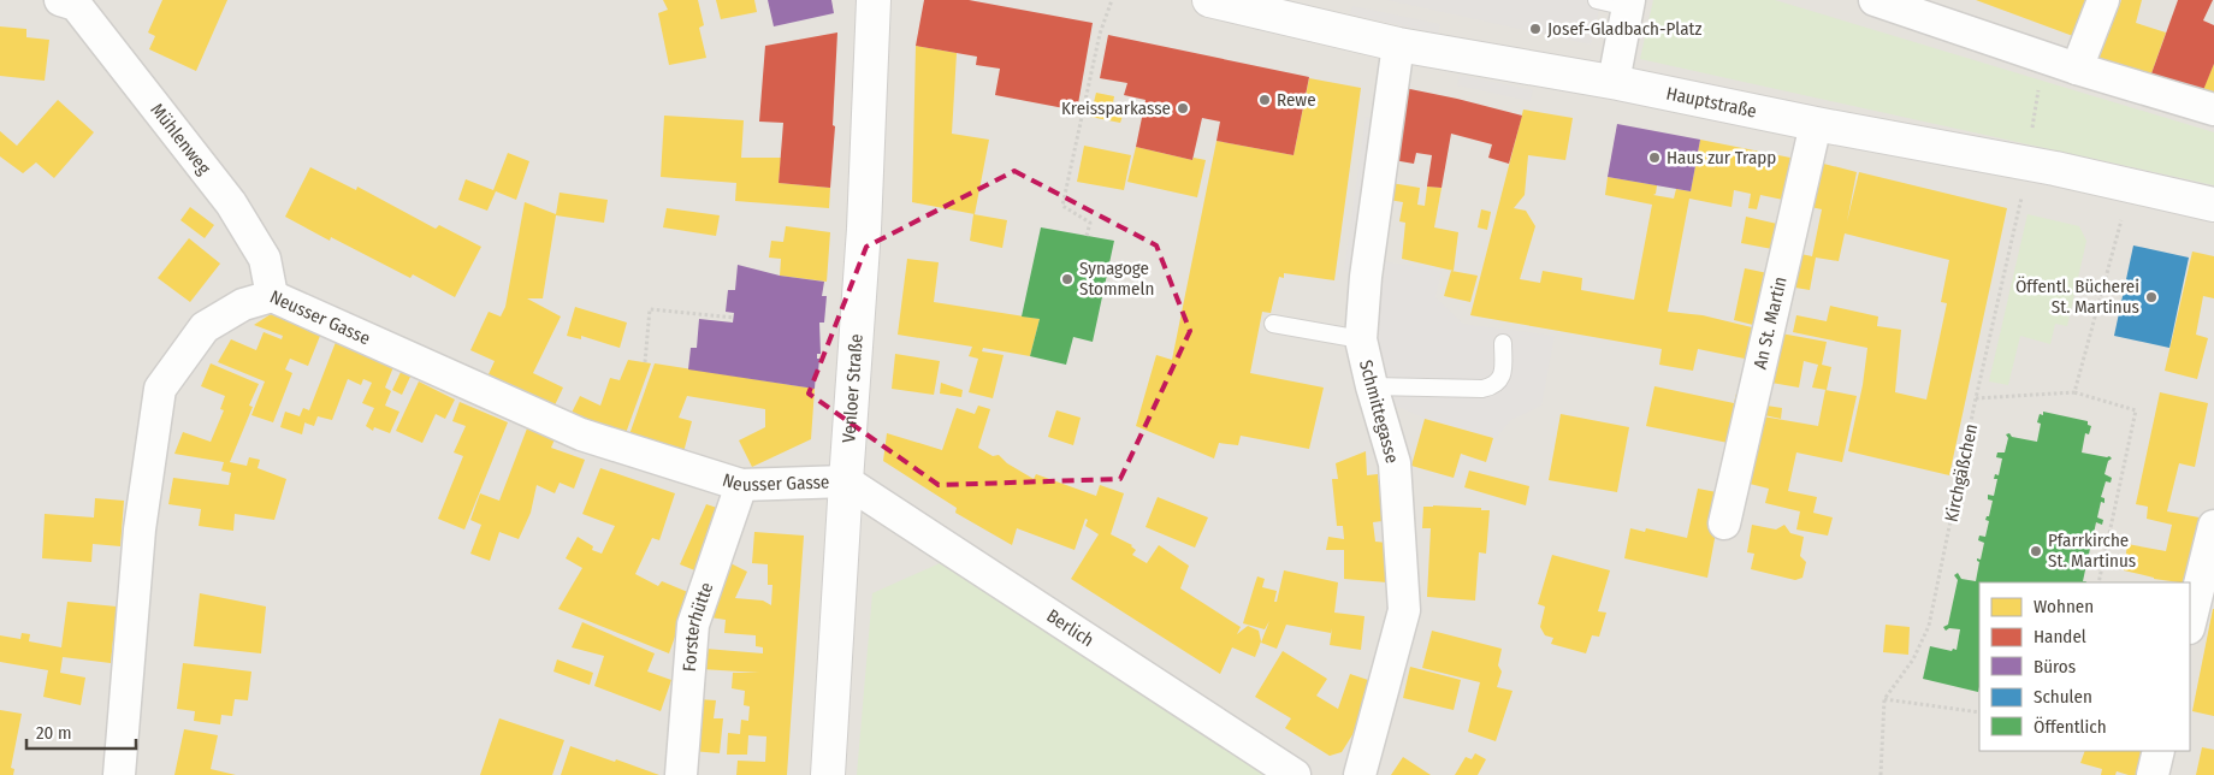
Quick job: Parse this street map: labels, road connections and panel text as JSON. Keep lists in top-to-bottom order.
{
  "streets": {
    "street": [
      "Hauptstraße",
      "Mühlenweg",
      "Neusser Gasse",
      "An St. Martin",
      "Venloer Straße",
      "Schmittegasse",
      "Forsterhütte",
      "Berlich"
    ],
    "path": ["Kirchgäßchen"]
  },
  "crossings": [
    ["Hauptstraße", "An St. Martin"],
    ["Hauptstraße", "Schmittegasse"],
    ["Hauptstraße", "Kirchgäßchen"],
    ["Mühlenweg", "Neusser Gasse"],
    ["Neusser Gasse", "Venloer Straße"],
    ["Neusser Gasse", "Forsterhütte"],
    ["Neusser Gasse", "Berlich"],
    ["Venloer Straße", "Berlich"]
  ],
  "places": [
    "Josef-Gladbach-Platz",
    "Rewe",
    "Kreissparkasse",
    "Haus zur Trapp",
    "Synagoge Stommeln",
    "Öffentl. Bücherei St. Martinus",
    "Pfarrkirche St. Martinus"
  ],
  "legend": [
    "Wohnen",
    "Handel",
    "Büros",
    "Schulen",
    "Öffentlich"
  ],
  "scale_bar": "20 m"
}
